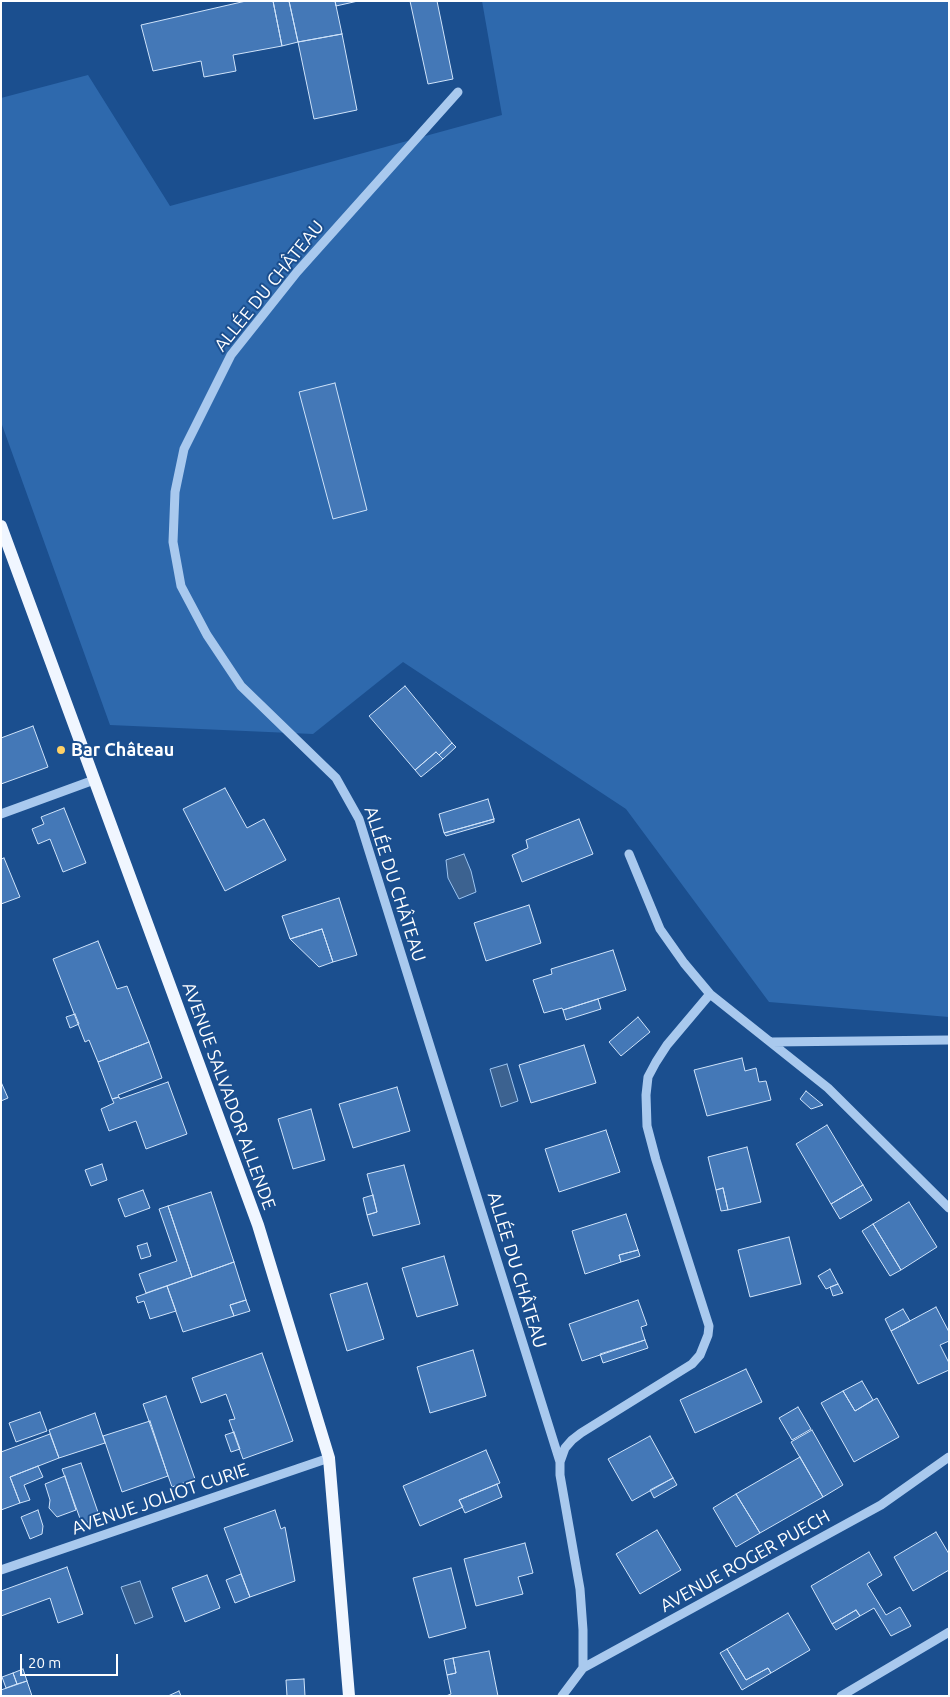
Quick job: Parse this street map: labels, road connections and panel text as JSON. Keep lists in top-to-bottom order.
{
  "streets": {
    "main road": ["AVENUE SALVADOR ALLENDE"],
    "street": ["ALLÉE DU CHÂTEAU", "AVENUE JOLIOT CURIE", "AVENUE ROGER PUECH"]
  },
  "crossings": [
    ["ALLÉE DU CHÂTEAU", "AVENUE ROGER PUECH"],
    ["AVENUE SALVADOR ALLENDE", "AVENUE JOLIOT CURIE"]
  ],
  "places": ["Bar Château"],
  "scale_bar": "20 m"
}
